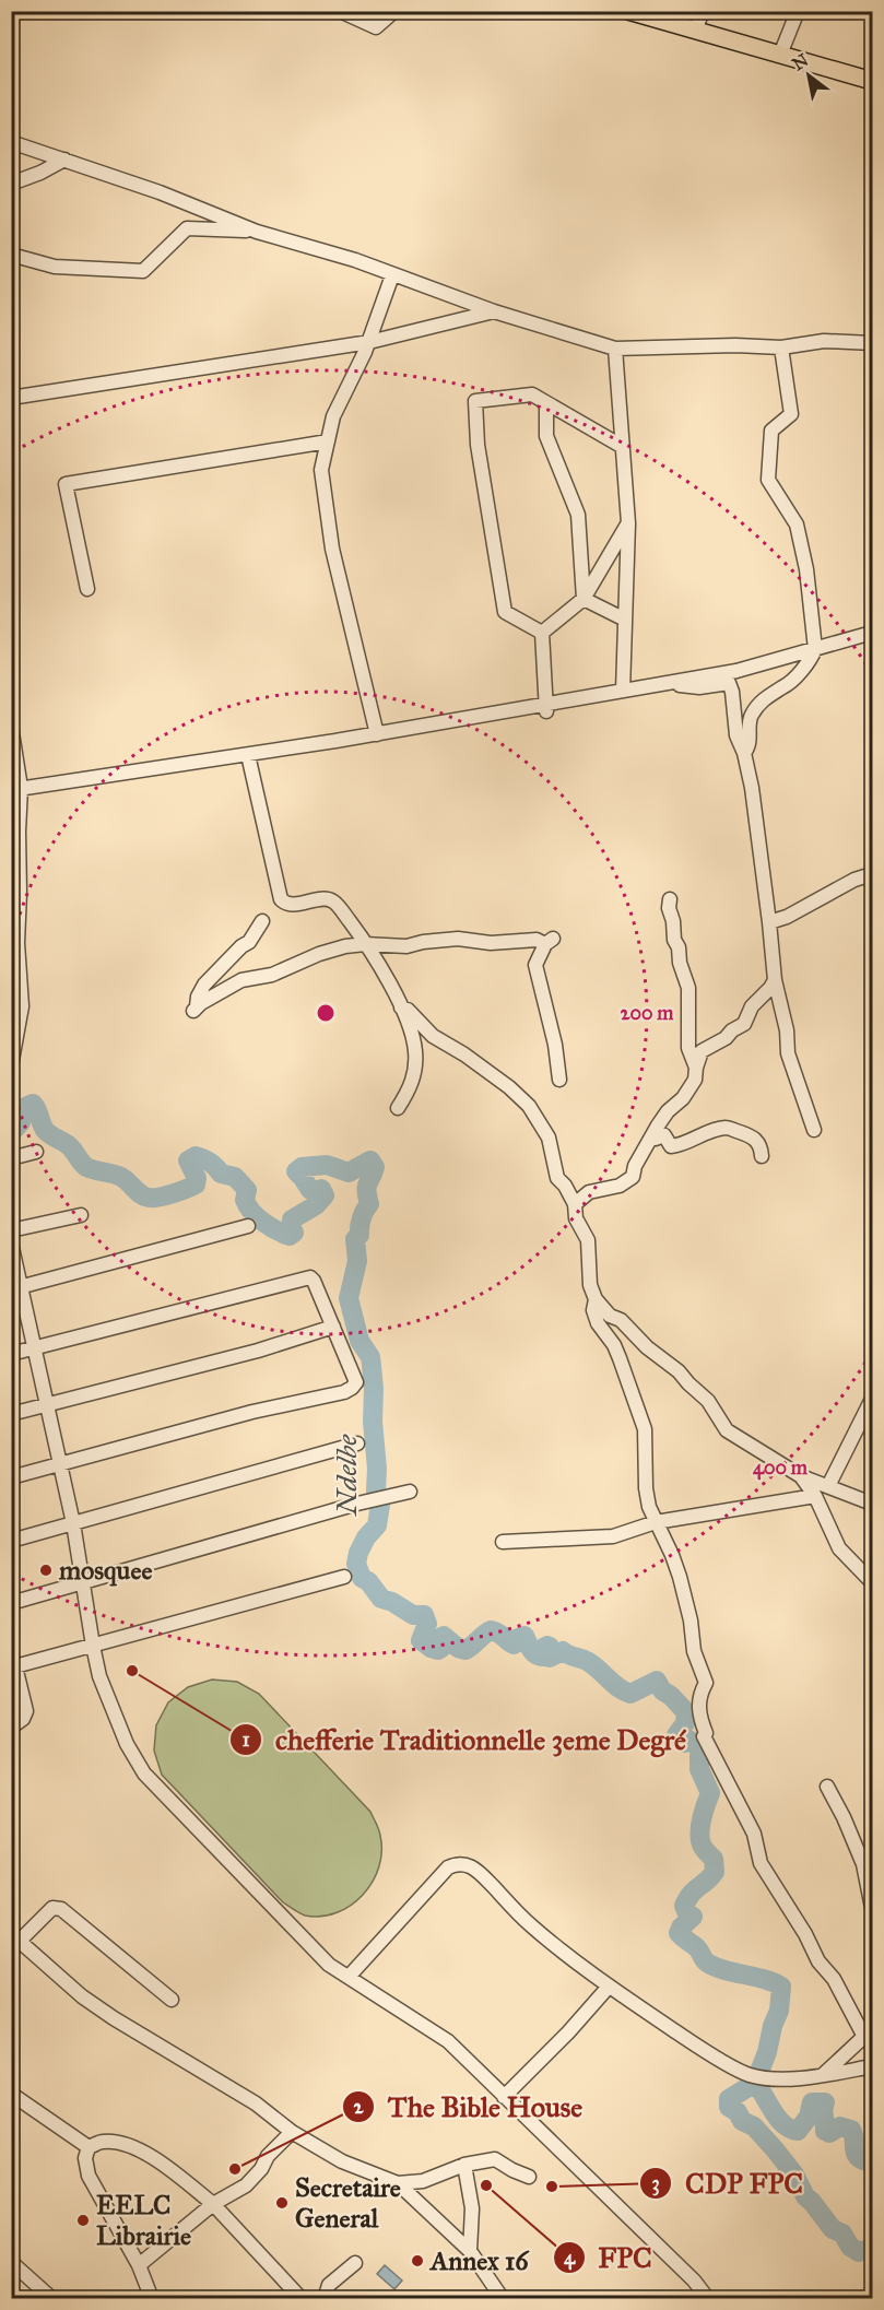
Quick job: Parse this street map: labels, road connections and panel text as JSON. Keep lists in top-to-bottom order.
{
  "water": ["Ndelbe"],
  "places": [
    "mosquee",
    "chefferie Traditionnelle 3eme Degré",
    "The Bible House",
    "FPC",
    "CDP FPC",
    "Secretaire General",
    "EELC Librairie",
    "Annex 16"
  ],
  "north": "top left",
  "rings": ["200 m", "400 m"]
}
